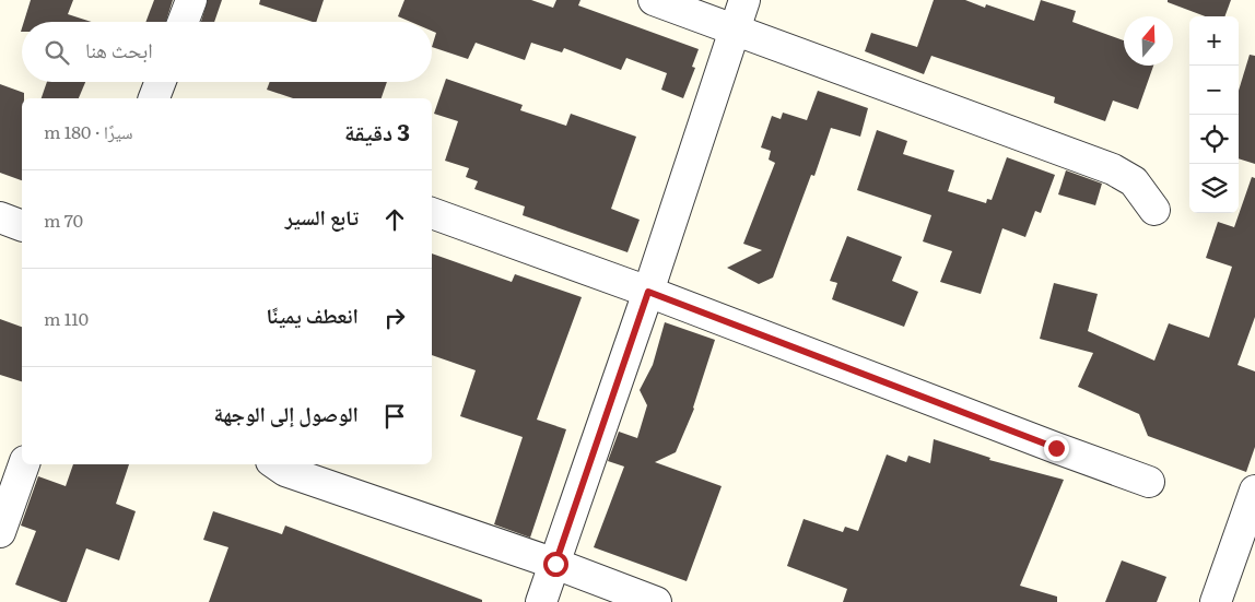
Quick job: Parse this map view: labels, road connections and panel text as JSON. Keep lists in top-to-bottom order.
{
  "north": "top",
  "page": {
    "map_buttons": ["+", "−"],
    "search": "ابحث هنا",
    "heading": ["3 دقيقة", "سيرًا · 180 m"],
    "list": [
      ["تابع السير", "70 m"],
      ["انعطف يمينًا", "110 m"],
      "الوصول إلى الوجهة"
    ]
  }
}
